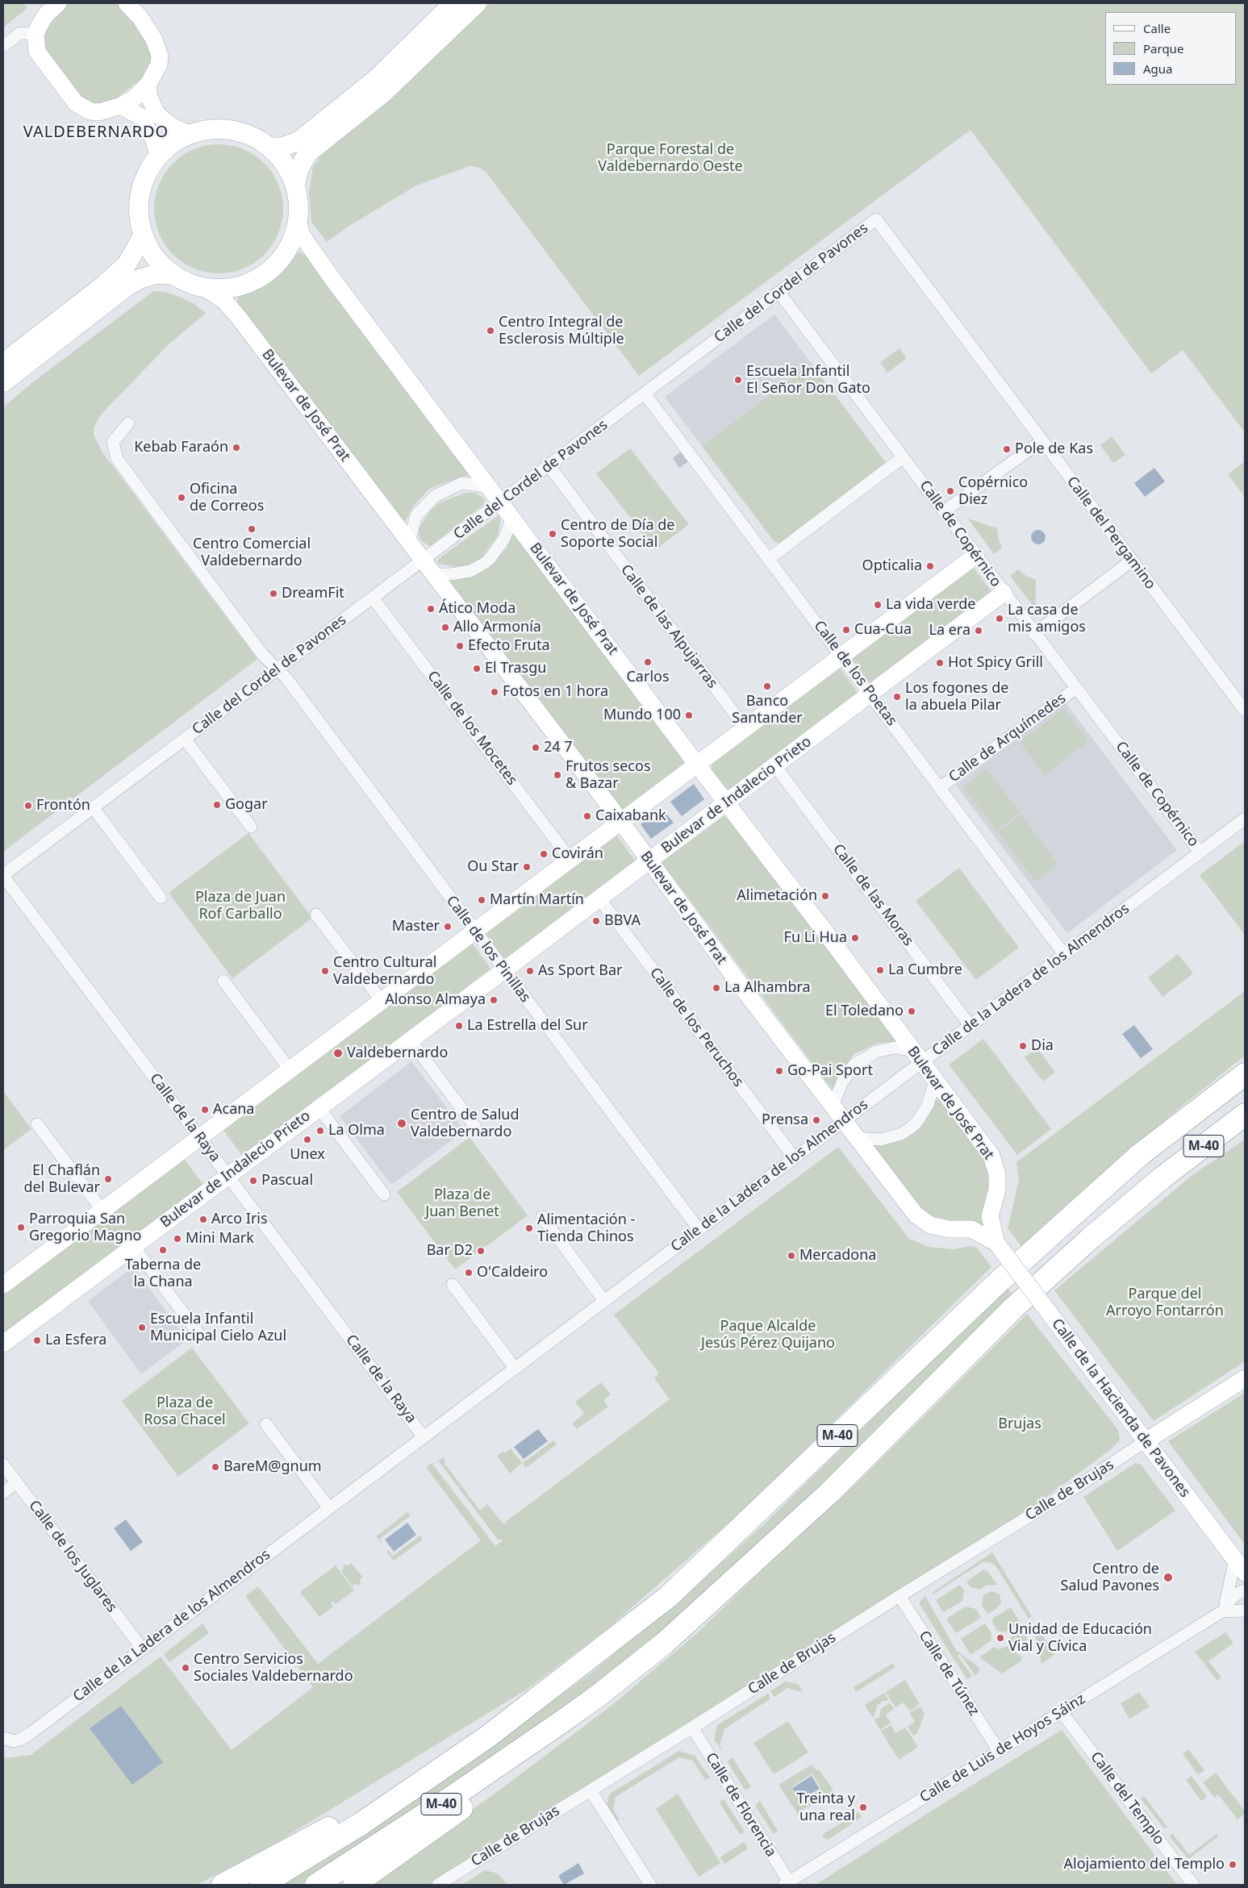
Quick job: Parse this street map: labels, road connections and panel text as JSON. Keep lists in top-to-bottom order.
{
  "streets": {
    "highway": ["M-40"],
    "street": [
      "Calle del Cordel de Pavones",
      "Bulevar de José Prat",
      "Calle del Pergamino",
      "Calle de Copérnico",
      "Calle de las Alpujarras",
      "Calle de los Poetas",
      "Calle de los Mocetes",
      "Calle de Arquímedes",
      "Bulevar de Indalecio Prieto",
      "Calle de las Moras",
      "Calle de los Pinillas",
      "Calle de la Ladera de los Almendros",
      "Calle de los Peruchos",
      "Calle de la Raya",
      "Calle de la Hacienda de Pavones",
      "Calle de Brujas",
      "Calle de los Juglares",
      "Calle de Túnez",
      "Calle de Luis de Hoyos Sáinz",
      "Calle del Templo",
      "Calle de Florencia"
    ]
  },
  "crossings": [
    ["Calle del Cordel de Pavones", "Bulevar de José Prat"],
    ["Calle del Cordel de Pavones", "Calle del Pergamino"],
    ["Calle del Cordel de Pavones", "Calle de Copérnico"],
    ["Calle del Cordel de Pavones", "Calle de las Alpujarras"],
    ["Calle del Cordel de Pavones", "Calle de los Poetas"],
    ["Calle del Cordel de Pavones", "Calle de los Mocetes"],
    ["Calle del Cordel de Pavones", "Calle de los Pinillas"],
    ["Calle del Cordel de Pavones", "Calle de la Raya"],
    ["Bulevar de José Prat", "Bulevar de Indalecio Prieto"],
    ["Bulevar de José Prat", "Calle de la Ladera de los Almendros"],
    ["Bulevar de José Prat", "Calle de la Hacienda de Pavones"],
    ["Calle de Copérnico", "Calle de Arquímedes"],
    ["Calle de Copérnico", "Bulevar de Indalecio Prieto"],
    ["Calle de Copérnico", "Calle de la Ladera de los Almendros"],
    ["Calle de los Poetas", "Calle de Arquímedes"],
    ["Calle de los Poetas", "Bulevar de Indalecio Prieto"],
    ["Calle de los Poetas", "Calle de la Ladera de los Almendros"],
    ["Bulevar de Indalecio Prieto", "Calle de las Moras"],
    ["Bulevar de Indalecio Prieto", "Calle de los Pinillas"],
    ["Bulevar de Indalecio Prieto", "Calle de los Peruchos"],
    ["Bulevar de Indalecio Prieto", "Calle de la Raya"],
    ["Calle de las Moras", "Calle de la Ladera de los Almendros"],
    ["Calle de los Pinillas", "Calle de la Ladera de los Almendros"],
    ["Calle de la Ladera de los Almendros", "Calle de los Peruchos"],
    ["Calle de la Ladera de los Almendros", "Calle de la Raya"],
    ["Calle de la Ladera de los Almendros", "Calle de los Juglares"],
    ["Calle de la Hacienda de Pavones", "Calle de Brujas"],
    ["Calle de Brujas", "Calle de Túnez"],
    ["Calle de Brujas", "Calle de Florencia"],
    ["Calle de Túnez", "Calle de Luis de Hoyos Sáinz"],
    ["Calle de Luis de Hoyos Sáinz", "Calle del Templo"],
    ["Calle de Luis de Hoyos Sáinz", "Calle de Florencia"]
  ],
  "districts": ["VALDEBERNARDO"],
  "parks": [
    "Parque Forestal de Valdebernardo Oeste",
    "Plaza de Juan Rof Carballo",
    "Plaza de Juan Benet",
    "Parque del Arroyo Fontarrón",
    "Paque Alcalde Jesús Pérez Quijano",
    "Plaza de Rosa Chacel",
    "Brujas"
  ],
  "places": [
    "Centro Integral de Esclerosis Múltiple",
    "Escuela Infantil El Señor Don Gato",
    "Kebab Faraón",
    "Pole de Kas",
    "Copérnico Diez",
    "Oficina de Correos",
    "Centro Comercial Valdebernardo",
    "Centro de Día de Soporte Social",
    "Opticalia",
    "DreamFit",
    "La vida verde",
    "Ático Moda",
    "La casa de mis amigos",
    "Allo Armonía",
    "Cua-Cua",
    "La era",
    "Efecto Fruta",
    "Carlos",
    "Hot Spicy Grill",
    "El Trasgu",
    "Banco Santander",
    "Fotos en 1 hora",
    "Los fogones de la abuela Pilar",
    "Mundo 100",
    "24 7",
    "Frutos secos & Bazar",
    "Gogar",
    "Frontón",
    "Caixabank",
    "Covirán",
    "Ou Star",
    "Alimetación",
    "Martín Martín",
    "BBVA",
    "Master",
    "Fu Li Hua",
    "La Cumbre",
    "Centro Cultural Valdebernardo",
    "As Sport Bar",
    "La Alhambra",
    "Alonso Almaya",
    "El Toledano",
    "La Estrella del Sur",
    "Dia",
    "Valdebernardo",
    "Go-Pai Sport",
    "Acana",
    "Prensa",
    "Centro de Salud Valdebernardo",
    "La Olma",
    "Unex",
    "El Chaflán del Bulevar",
    "Pascual",
    "Arco Iris",
    "Parroquia San Gregorio Magno",
    "Alimentación - Tienda Chinos",
    "Mini Mark",
    "Taberna de la Chana",
    "Bar D2",
    "Mercadona",
    "O'Caldeiro",
    "Escuela Infantil Municipal Cielo Azul",
    "La Esfera",
    "BareM@gnum",
    "Centro de Salud Pavones",
    "Unidad de Educación Vial y Cívica",
    "Centro Servicios Sociales Valdebernardo",
    "Treinta y una real",
    "Alojamiento del Templo"
  ],
  "legend": ["Calle", "Parque", "Agua"]
}
